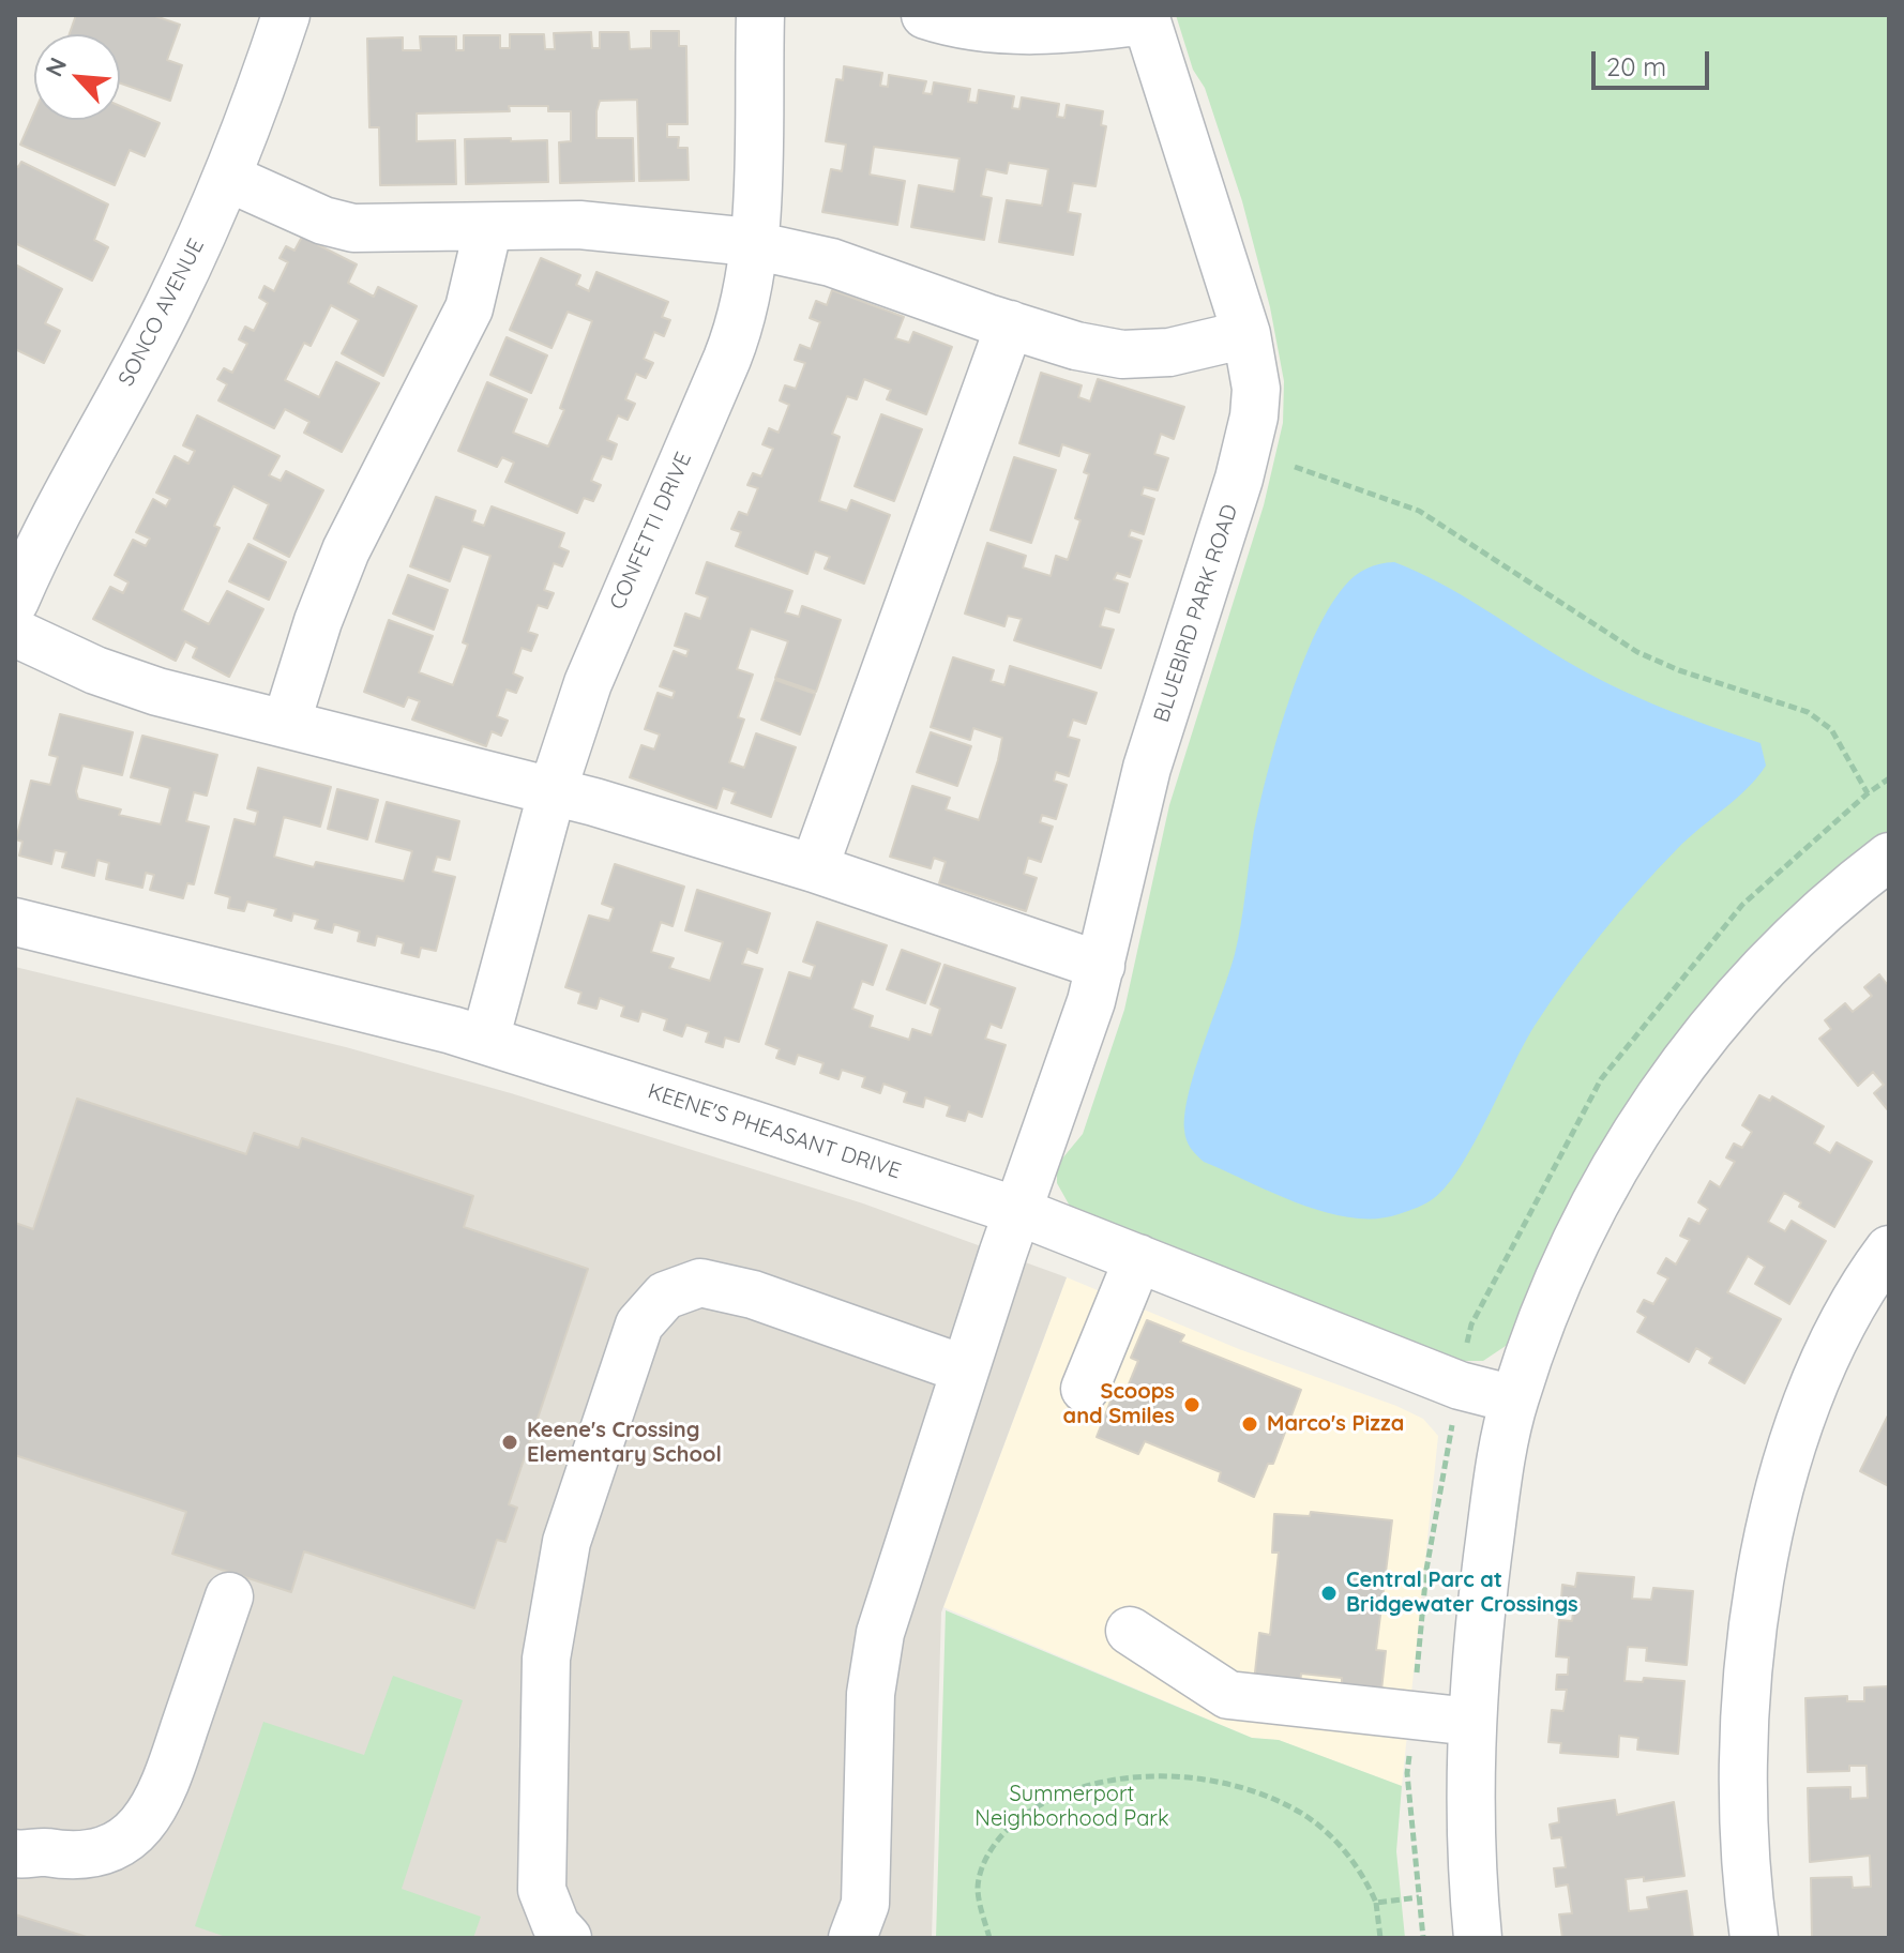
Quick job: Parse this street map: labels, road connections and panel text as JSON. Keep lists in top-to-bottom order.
{
  "streets": {
    "street": [
      "SONCO AVENUE",
      "CONFETTI DRIVE",
      "BLUEBIRD PARK ROAD",
      "KEENE'S PHEASANT DRIVE"
    ]
  },
  "crossings": [
    ["CONFETTI DRIVE", "KEENE'S PHEASANT DRIVE"],
    ["BLUEBIRD PARK ROAD", "KEENE'S PHEASANT DRIVE"]
  ],
  "parks": ["Summerport Neighborhood Park"],
  "places": [
    "Scoops and Smiles",
    "Marco's Pizza",
    "Keene's Crossing Elementary School",
    "Central Parc at Bridgewater Crossings"
  ],
  "scale_bar": "20 m",
  "north": "top left"
}
